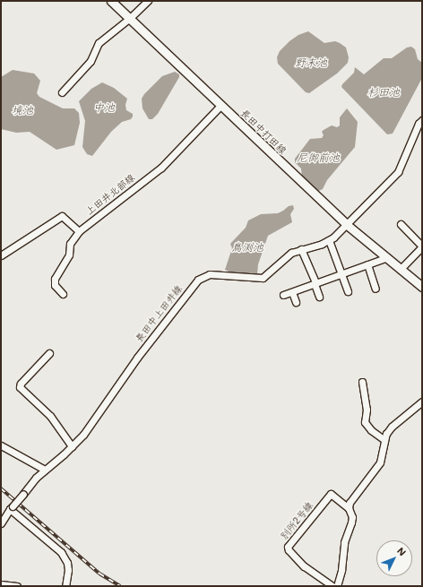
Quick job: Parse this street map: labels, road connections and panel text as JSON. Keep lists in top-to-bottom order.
{
  "streets": {
    "street": [
      "長田中打田線",
      "上田井北部線",
      "長田中上田井線",
      "別所2号線"
    ]
  },
  "crossings": [
    ["長田中打田線", "上田井北部線"],
    ["長田中打田線", "長田中上田井線"]
  ],
  "water": [
    "野末池",
    "杉田池",
    "中池",
    "境池",
    "尼御前池",
    "鳥渕池"
  ],
  "north": "top right"
}
